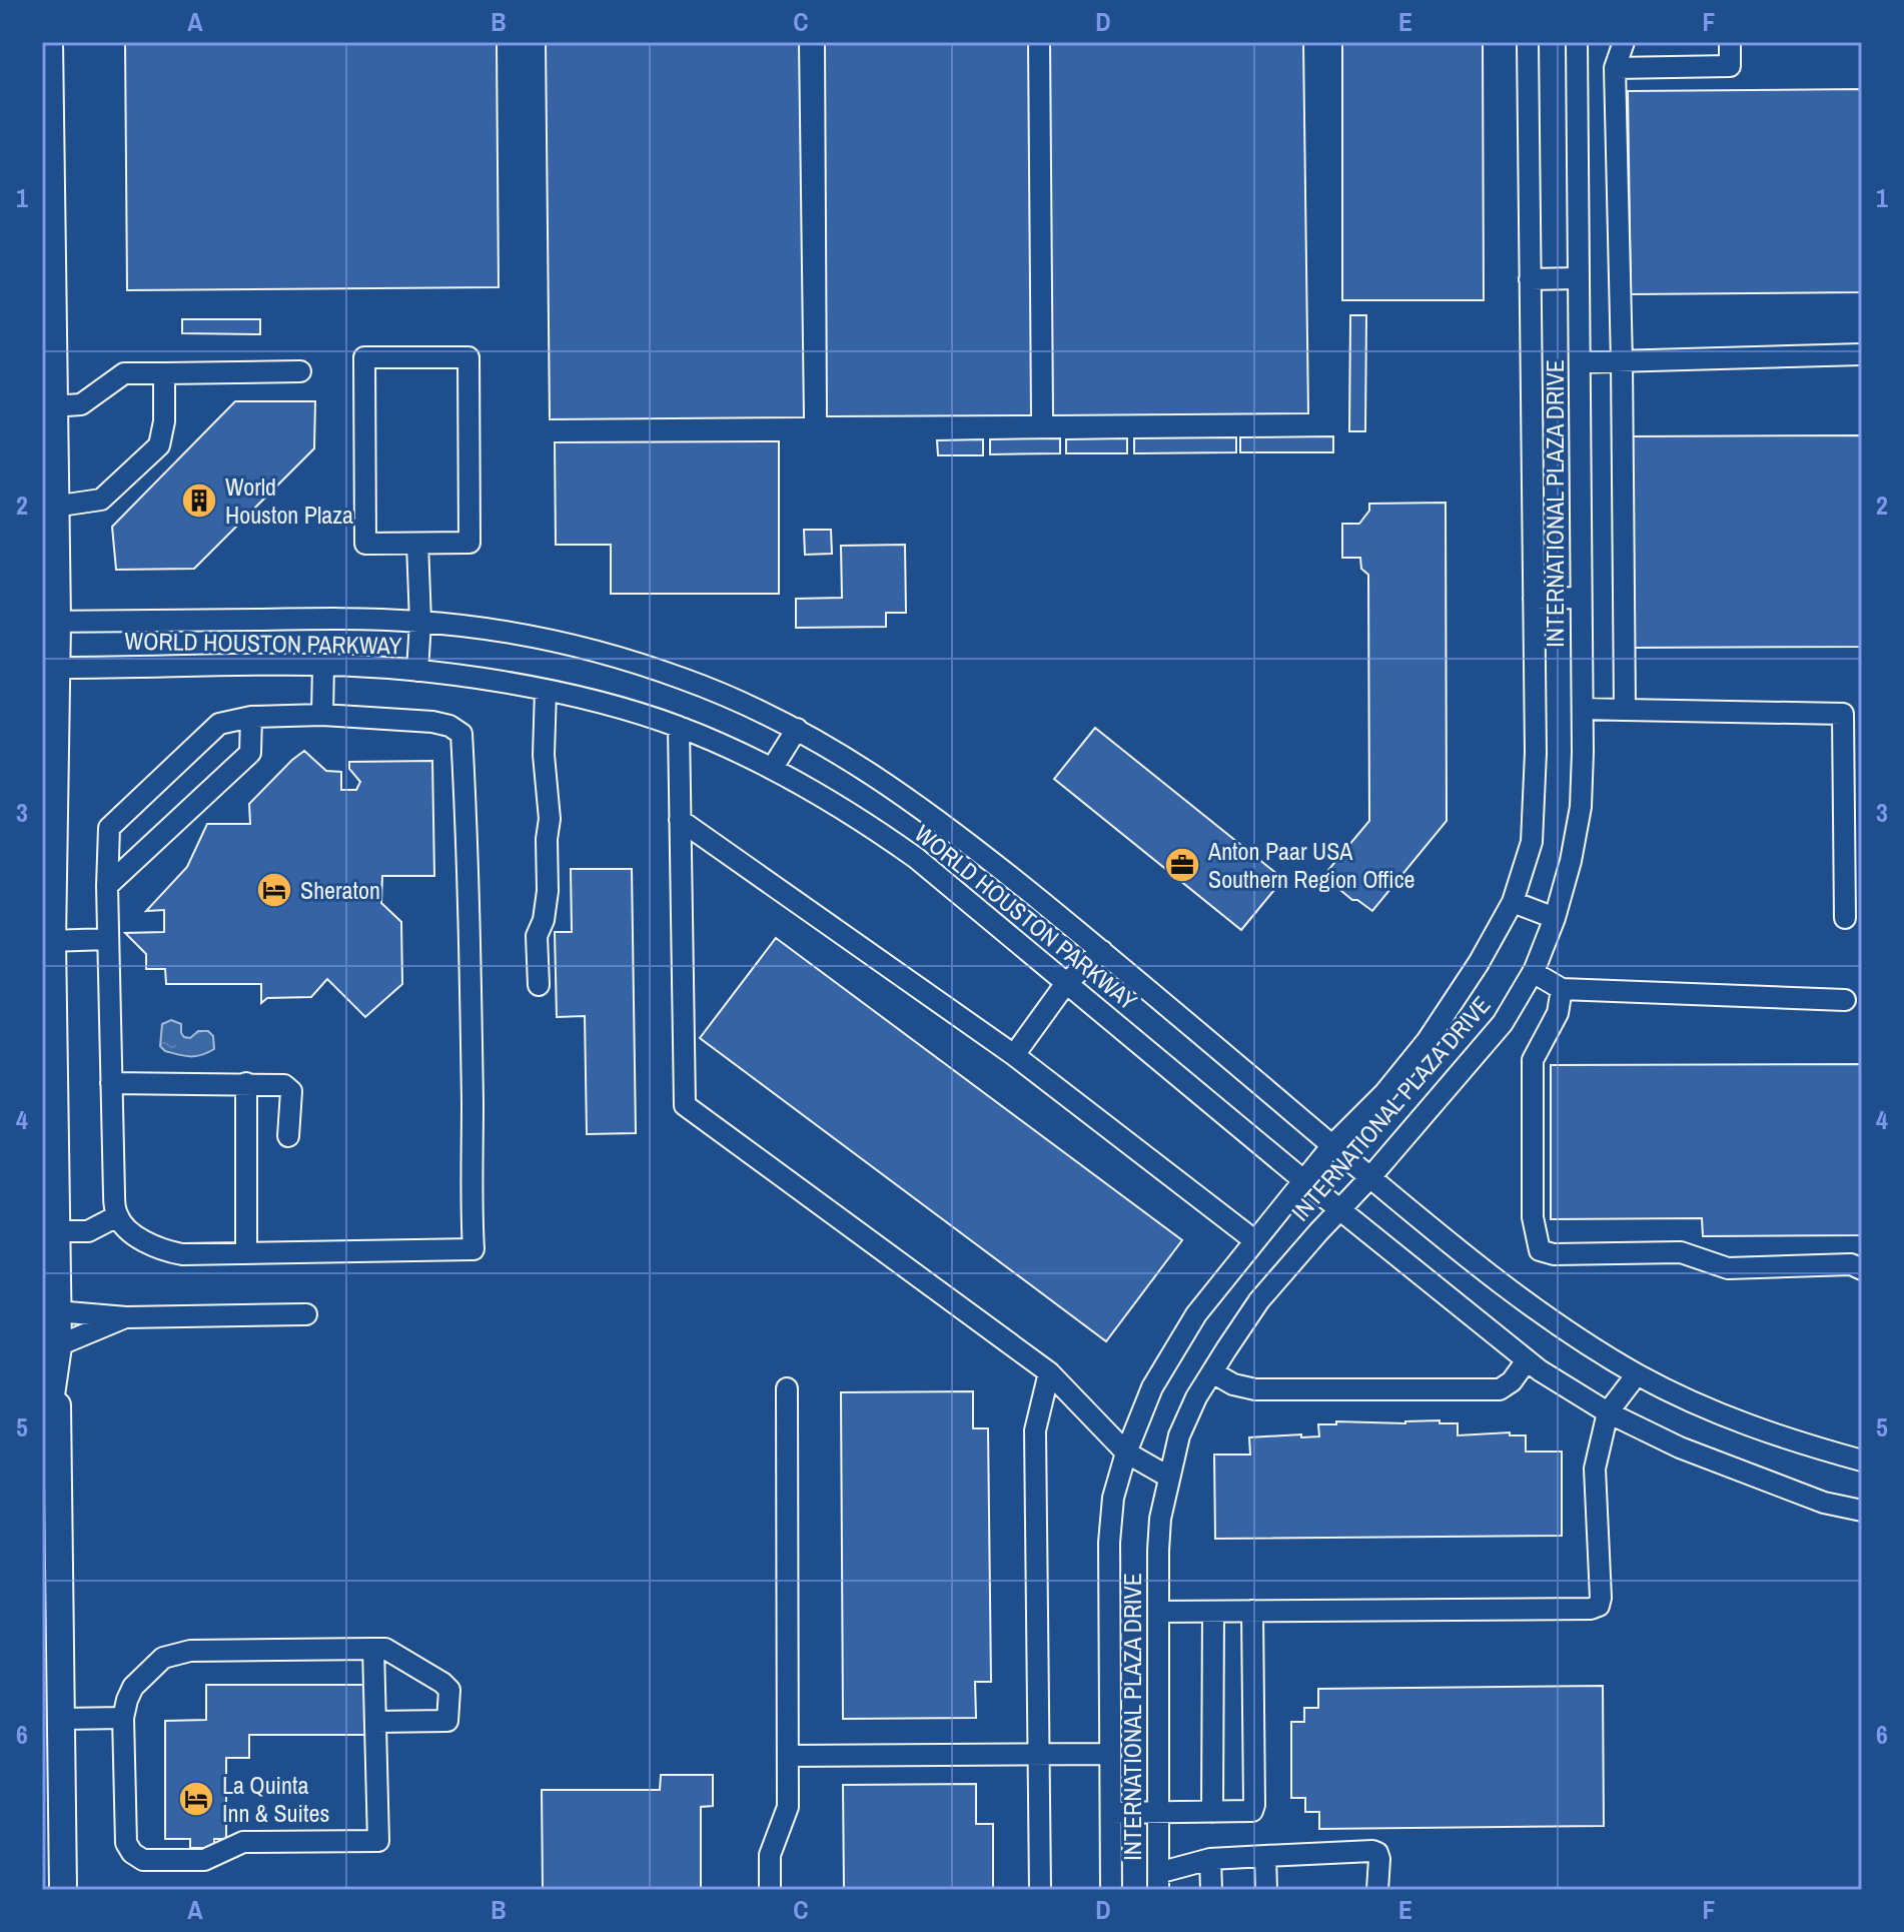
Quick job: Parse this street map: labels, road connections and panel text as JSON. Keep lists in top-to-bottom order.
{
  "streets": {
    "street": ["INTERNATIONAL PLAZA DRIVE", "WORLD HOUSTON PARKWAY"]
  },
  "crossings": [
    ["INTERNATIONAL PLAZA DRIVE", "WORLD HOUSTON PARKWAY"]
  ],
  "places": {
    "building": ["World Houston Plaza"],
    "office": ["Anton Paar USA Southern Region Office"],
    "hotel": ["Sheraton", "La Quinta Inn & Suites"]
  },
  "grid": {
    "columns": [
      "A",
      "B",
      "C",
      "D",
      "E",
      "F"
    ],
    "rows": [
      "1",
      "2",
      "3",
      "4",
      "5",
      "6"
    ]
  }
}
